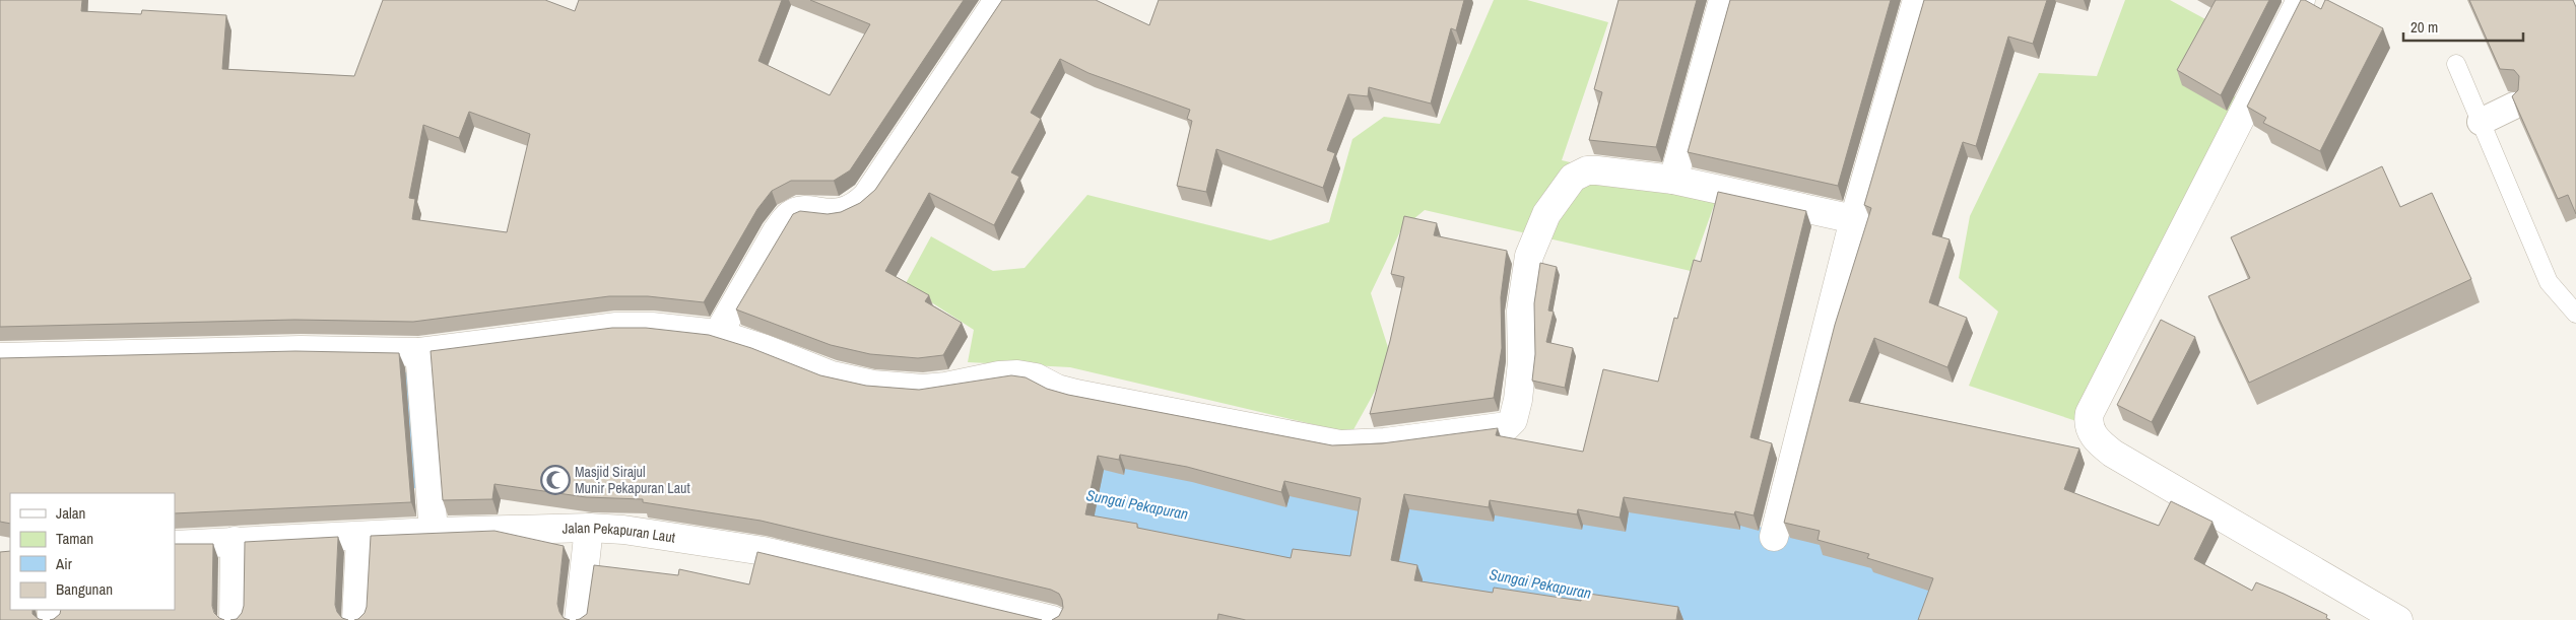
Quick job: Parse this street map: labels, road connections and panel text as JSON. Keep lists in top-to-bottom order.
{
  "streets": {
    "street": ["Jalan Pekapuran Laut"]
  },
  "water": ["Sungai Pekapuran"],
  "places": {
    "mosque": ["Masjid Sirajul Munir Pekapuran Laut"]
  },
  "legend": [
    "Jalan",
    "Taman",
    "Air",
    "Bangunan"
  ],
  "scale_bar": "20 m"
}
